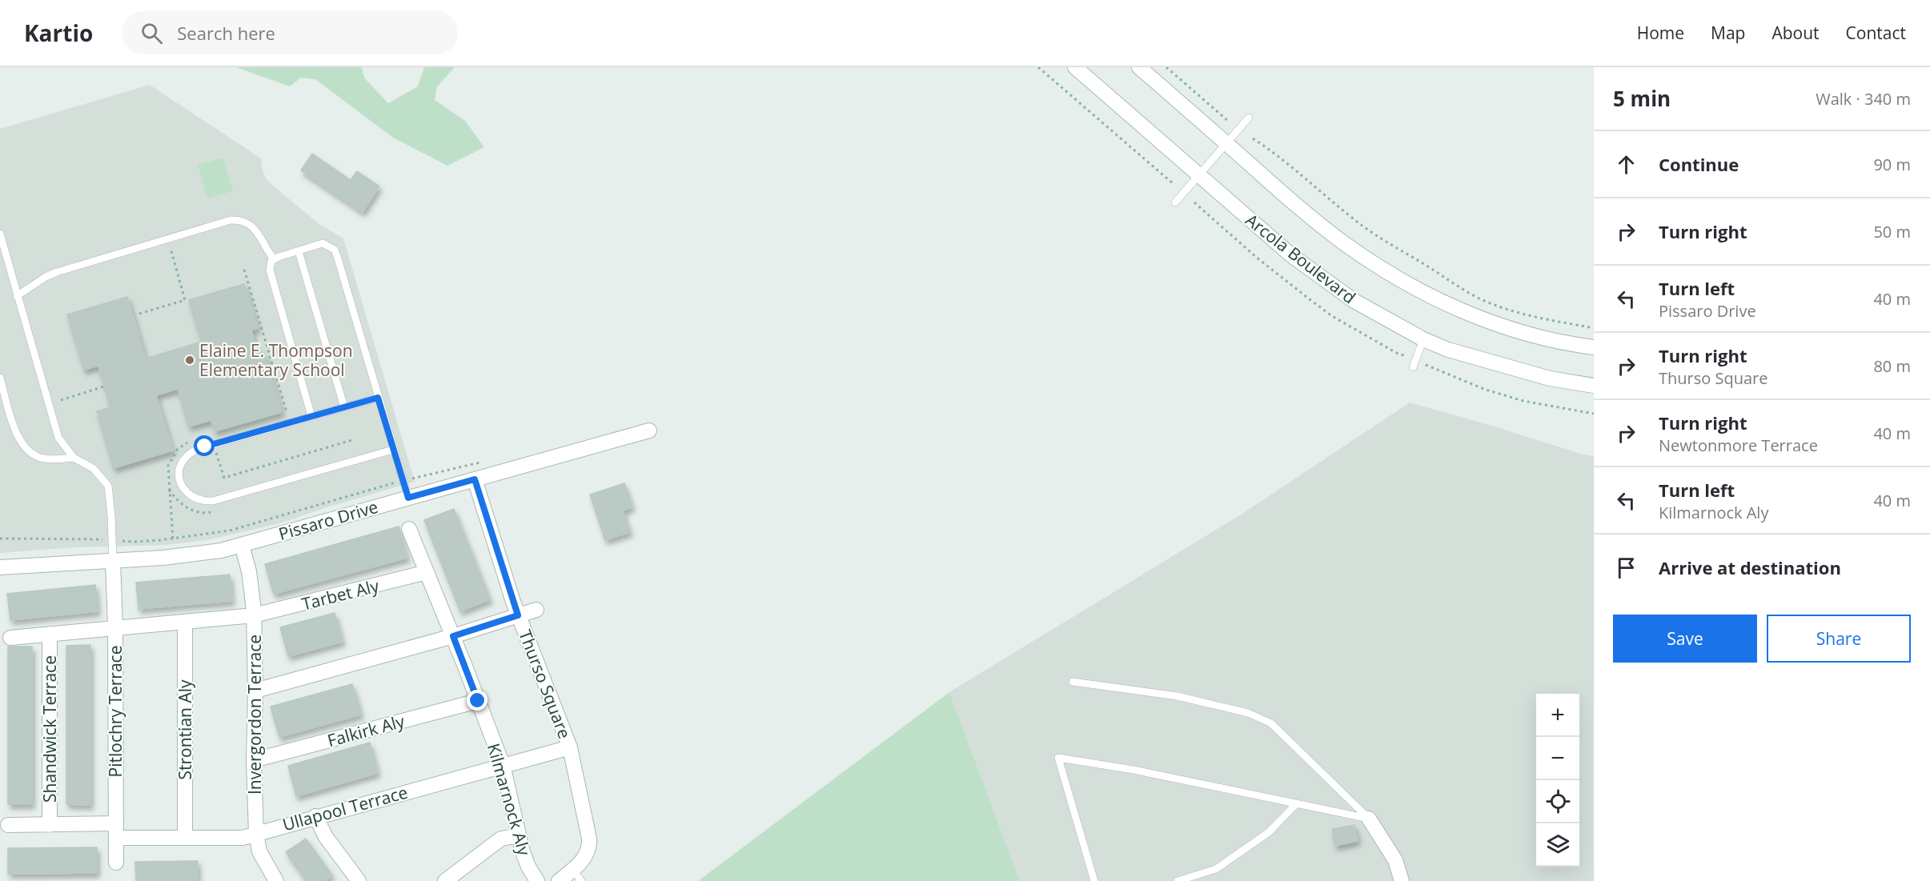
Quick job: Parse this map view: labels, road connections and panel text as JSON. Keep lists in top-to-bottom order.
{
  "streets": {
    "street": [
      "Arcola Boulevard",
      "Pissaro Drive",
      "Tarbet Aly",
      "Thurso Square",
      "Pitlochry Terrace",
      "Invergordon Terrace",
      "Shandwick Terrace",
      "Strontian Aly",
      "Falkirk Aly",
      "Kilmarnock Aly",
      "Ullapool Terrace"
    ]
  },
  "crossings": [
    ["Pissaro Drive", "Thurso Square"],
    ["Pissaro Drive", "Pitlochry Terrace"],
    ["Pissaro Drive", "Invergordon Terrace"],
    ["Tarbet Aly", "Pitlochry Terrace"],
    ["Tarbet Aly", "Invergordon Terrace"],
    ["Tarbet Aly", "Shandwick Terrace"],
    ["Tarbet Aly", "Strontian Aly"],
    ["Tarbet Aly", "Kilmarnock Aly"],
    ["Thurso Square", "Ullapool Terrace"],
    ["Pitlochry Terrace", "Ullapool Terrace"],
    ["Invergordon Terrace", "Falkirk Aly"],
    ["Invergordon Terrace", "Ullapool Terrace"],
    ["Shandwick Terrace", "Ullapool Terrace"],
    ["Strontian Aly", "Ullapool Terrace"],
    ["Falkirk Aly", "Kilmarnock Aly"],
    ["Kilmarnock Aly", "Ullapool Terrace"]
  ],
  "places": ["Elaine E. Thompson Elementary School"],
  "page": {
    "header": "Kartio",
    "search": "Search here",
    "nav": [
      "Home",
      "Map",
      "About",
      "Contact"
    ],
    "heading": ["5 min", "Walk · 340 m"],
    "list": [
      ["Continue", "90 m"],
      ["Turn right", "50 m"],
      ["Turn left", "Pissaro Drive", "40 m"],
      ["Turn right", "Thurso Square", "80 m"],
      ["Turn right", "Newtonmore Terrace", "40 m"],
      ["Turn left", "Kilmarnock Aly", "40 m"],
      "Arrive at destination"
    ],
    "buttons": ["Save", "Share"],
    "map_buttons": ["+", "−"]
  }
}
